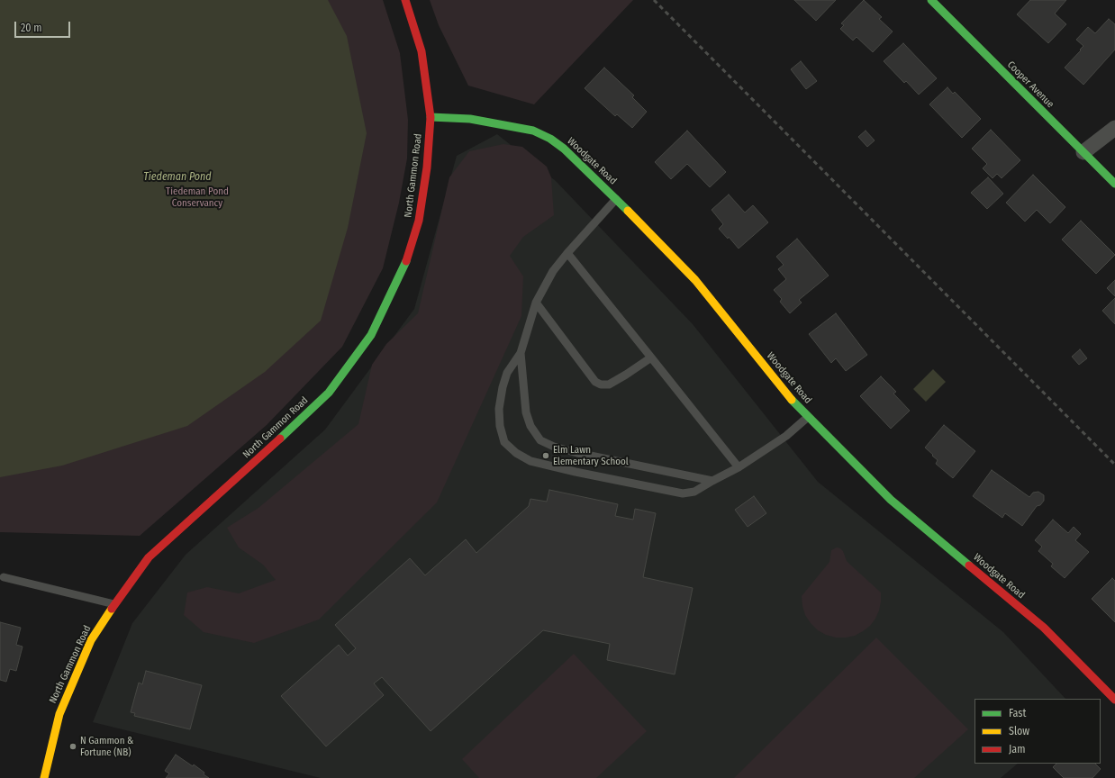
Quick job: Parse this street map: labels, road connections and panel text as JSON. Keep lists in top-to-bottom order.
{
  "streets": {
    "street": ["Cooper Avenue", "Woodgate Road", "North Gammon Road"]
  },
  "crossings": [
    ["Woodgate Road", "North Gammon Road"]
  ],
  "water": ["Tiedeman Pond"],
  "parks": ["Tiedeman Pond Conservancy"],
  "places": ["Elm Lawn Elementary School", "N Gammon & Fortune (NB)"],
  "legend": ["Fast", "Slow", "Jam"],
  "scale_bar": "20 m"
}
